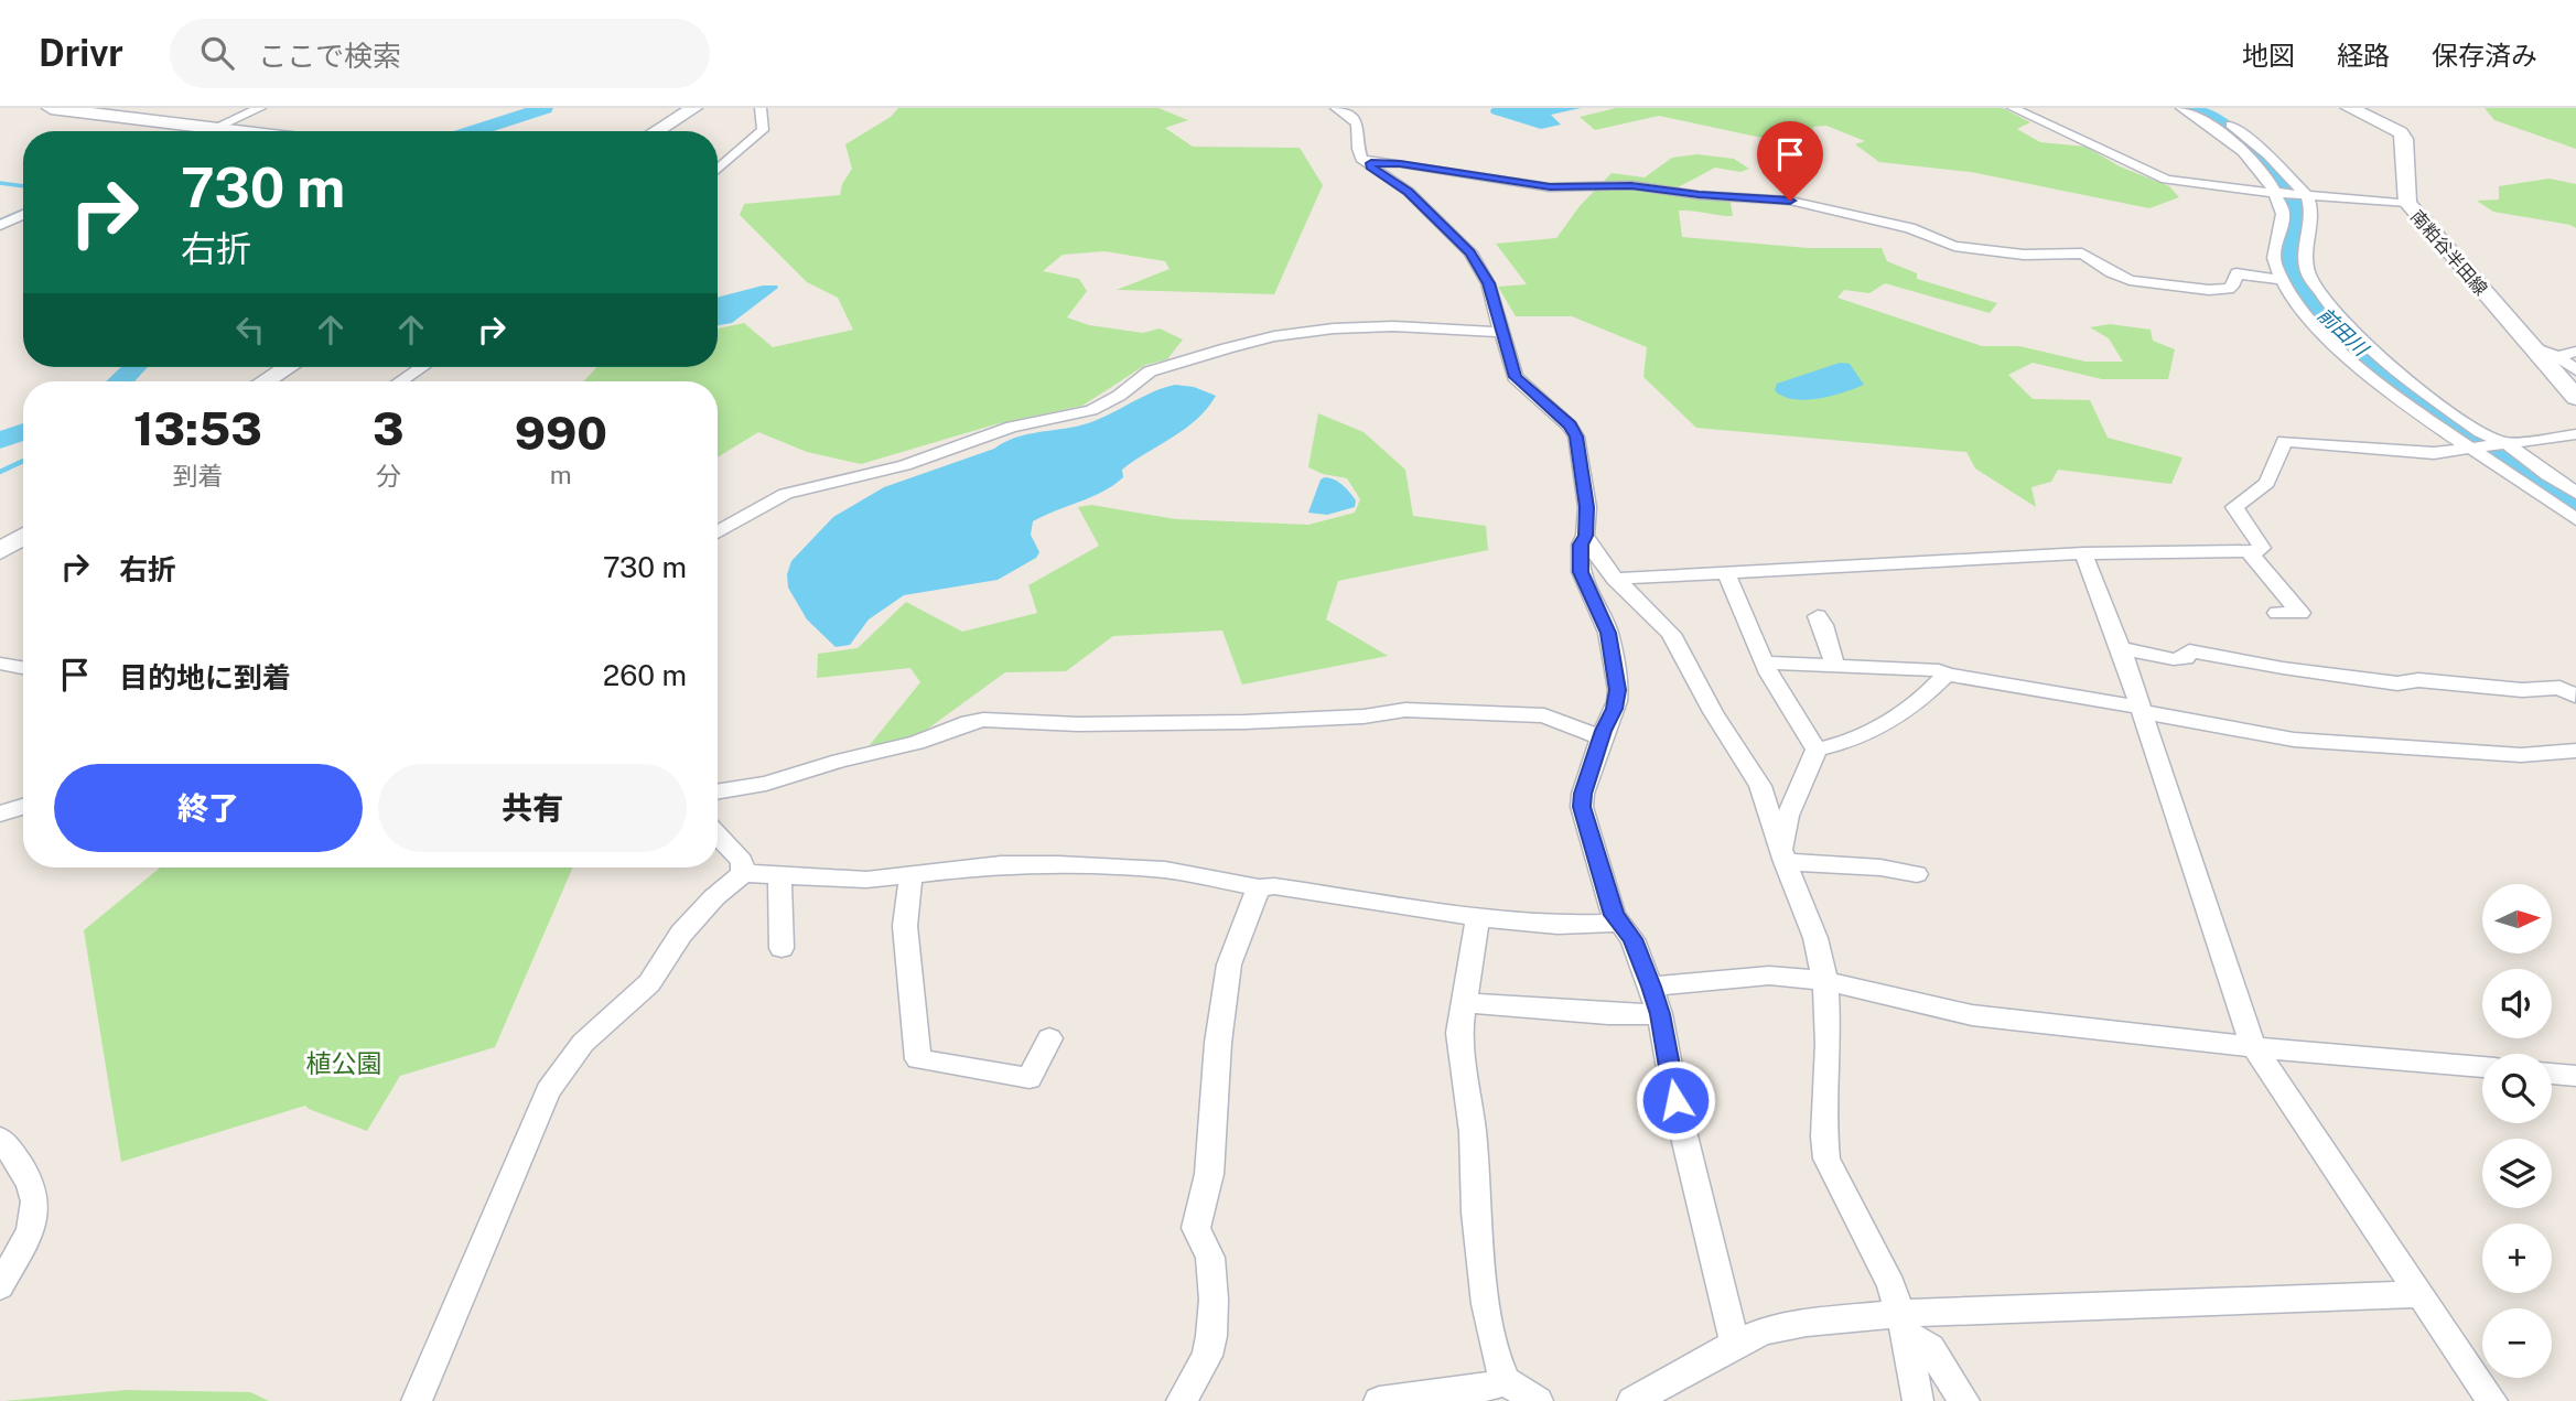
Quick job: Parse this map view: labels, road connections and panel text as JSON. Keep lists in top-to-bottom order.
{
  "streets": {
    "main road": ["南粕谷半田線"]
  },
  "water": ["前田川"],
  "parks": ["植公園"],
  "north": "right",
  "page": {
    "header": "Drivr",
    "search": "ここで検索",
    "nav": ["地図", "経路", "保存済み"],
    "turn": ["730 m", "右折"],
    "eta": [
      "13:53",
      "到着",
      "3",
      "分",
      "990",
      "m"
    ],
    "list": [
      {
        "name": "右折",
        "value": "730 m"
      },
      {
        "name": "目的地に到着",
        "value": "260 m"
      }
    ],
    "buttons": ["終了", "共有"],
    "map_buttons": ["+", "−"]
  }
}
